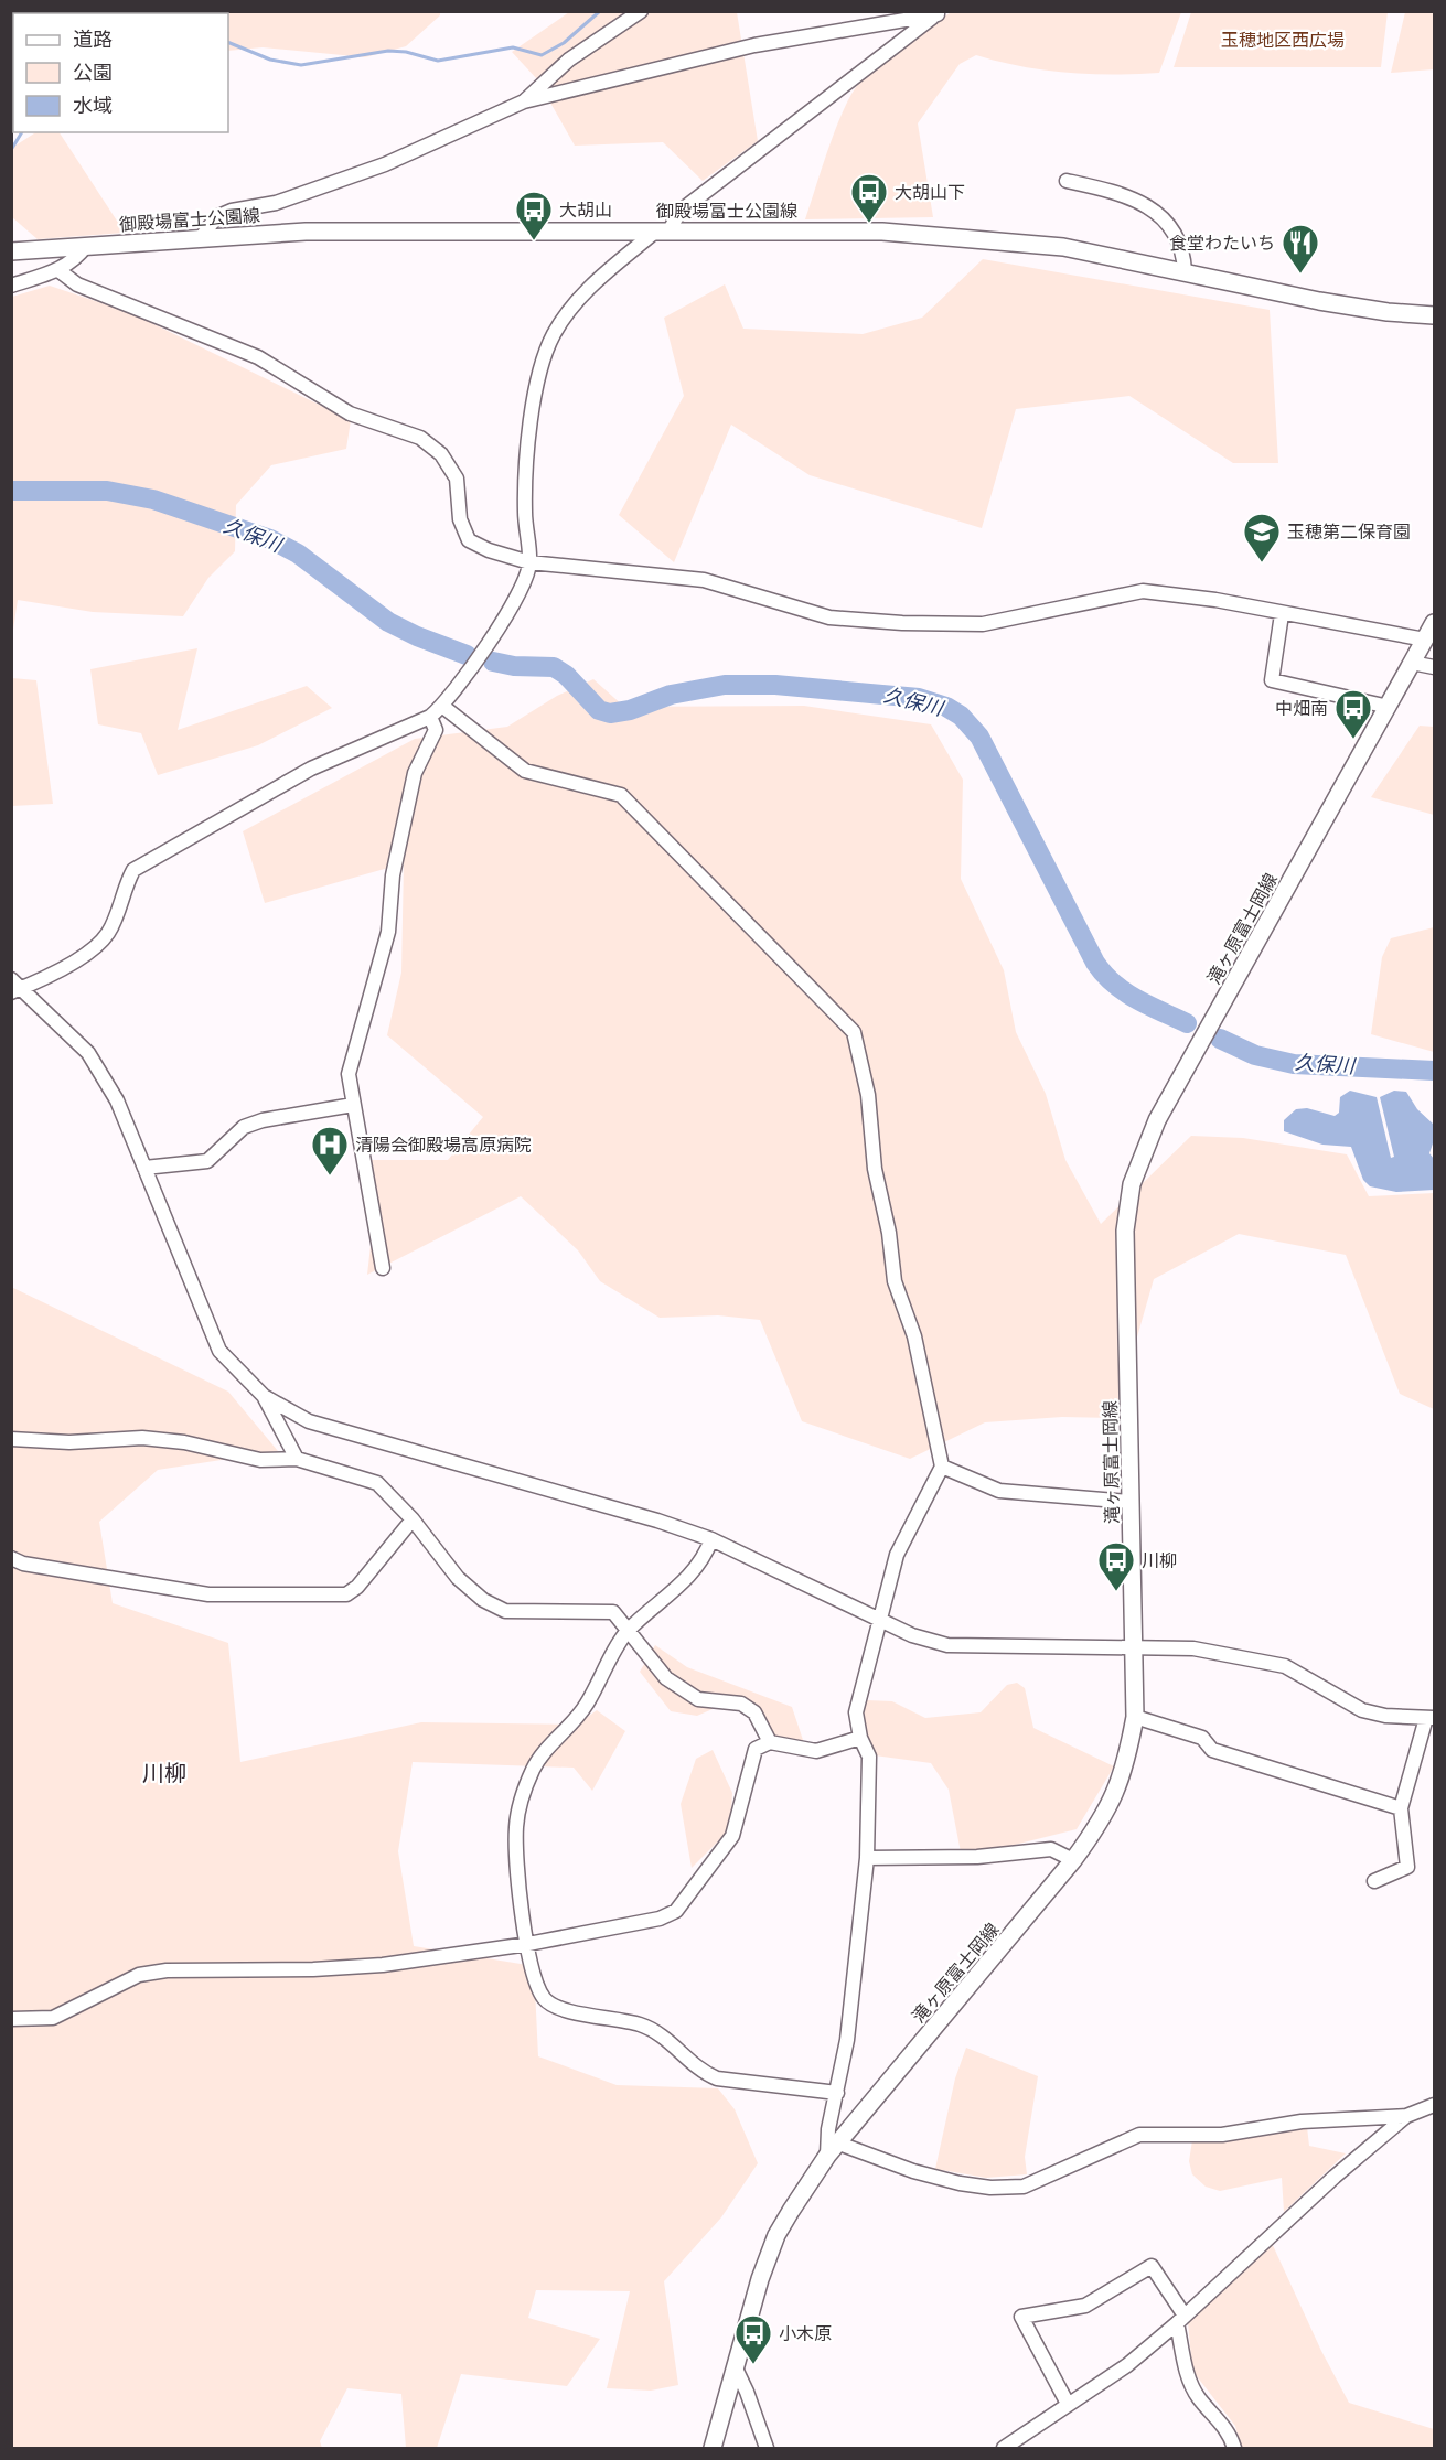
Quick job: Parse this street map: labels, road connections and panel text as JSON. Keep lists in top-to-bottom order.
{
  "streets": {
    "main road": ["御殿場富士公園線", "滝ヶ原富士岡線"]
  },
  "districts": ["川柳"],
  "water": ["久保川"],
  "parks": ["玉穂地区西広場"],
  "places": {
    "bus stop": [
      "大胡山下",
      "大胡山",
      "中畑南",
      "川柳",
      "小木原"
    ],
    "restaurant": ["食堂わたいち"],
    "school or university": ["玉穂第二保育園"],
    "hospital": ["清陽会御殿場高原病院"]
  },
  "legend": ["道路", "公園", "水域"]
}
